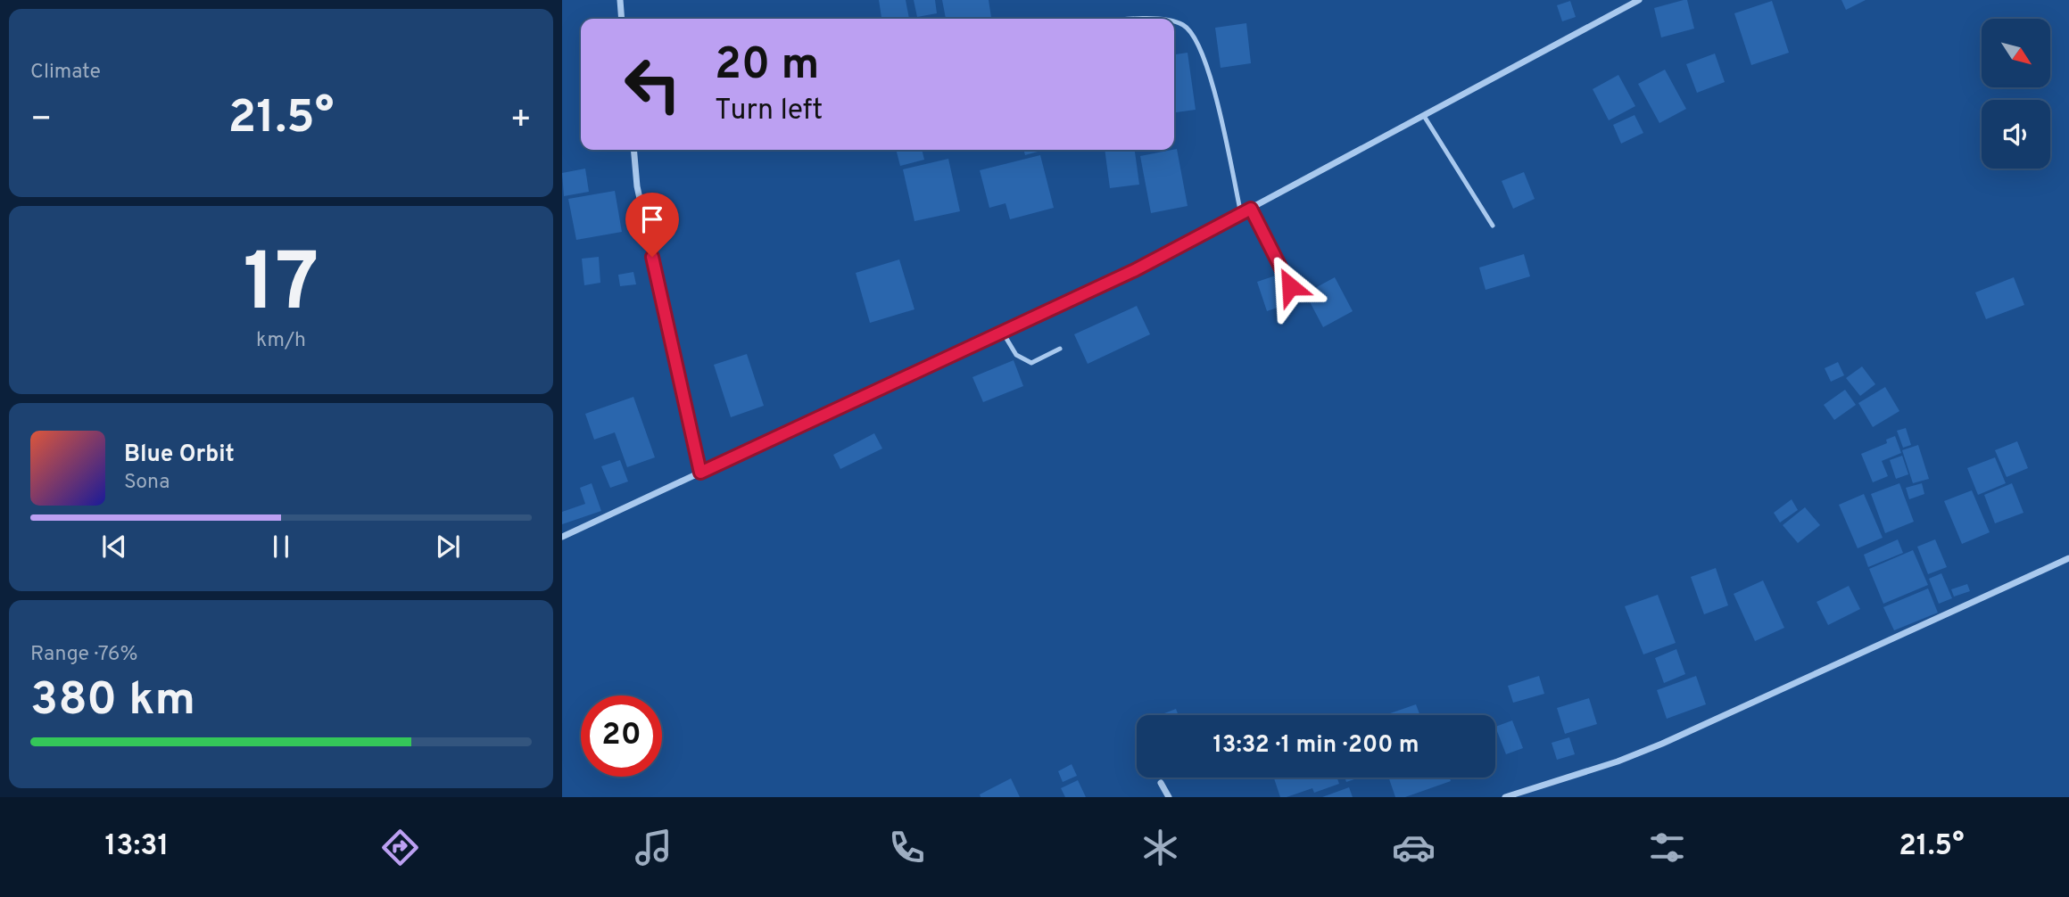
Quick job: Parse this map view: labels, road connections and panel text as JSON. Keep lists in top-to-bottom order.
{
  "north": "bottom right",
  "page": {
    "tile": [
      "Climate",
      ["17", "km/h"],
      ["Range · 76%", "380 km"]
    ],
    "turn": ["20 m", "Turn left"],
    "heat": ["−", "21.5°", "+"],
    "song": ["Blue Orbit", "Sona"],
    "limit": "20",
    "trip": "13:32 · 1 min · 200 m",
    "tabs": ["13:31", "21.5°"]
  }
}
